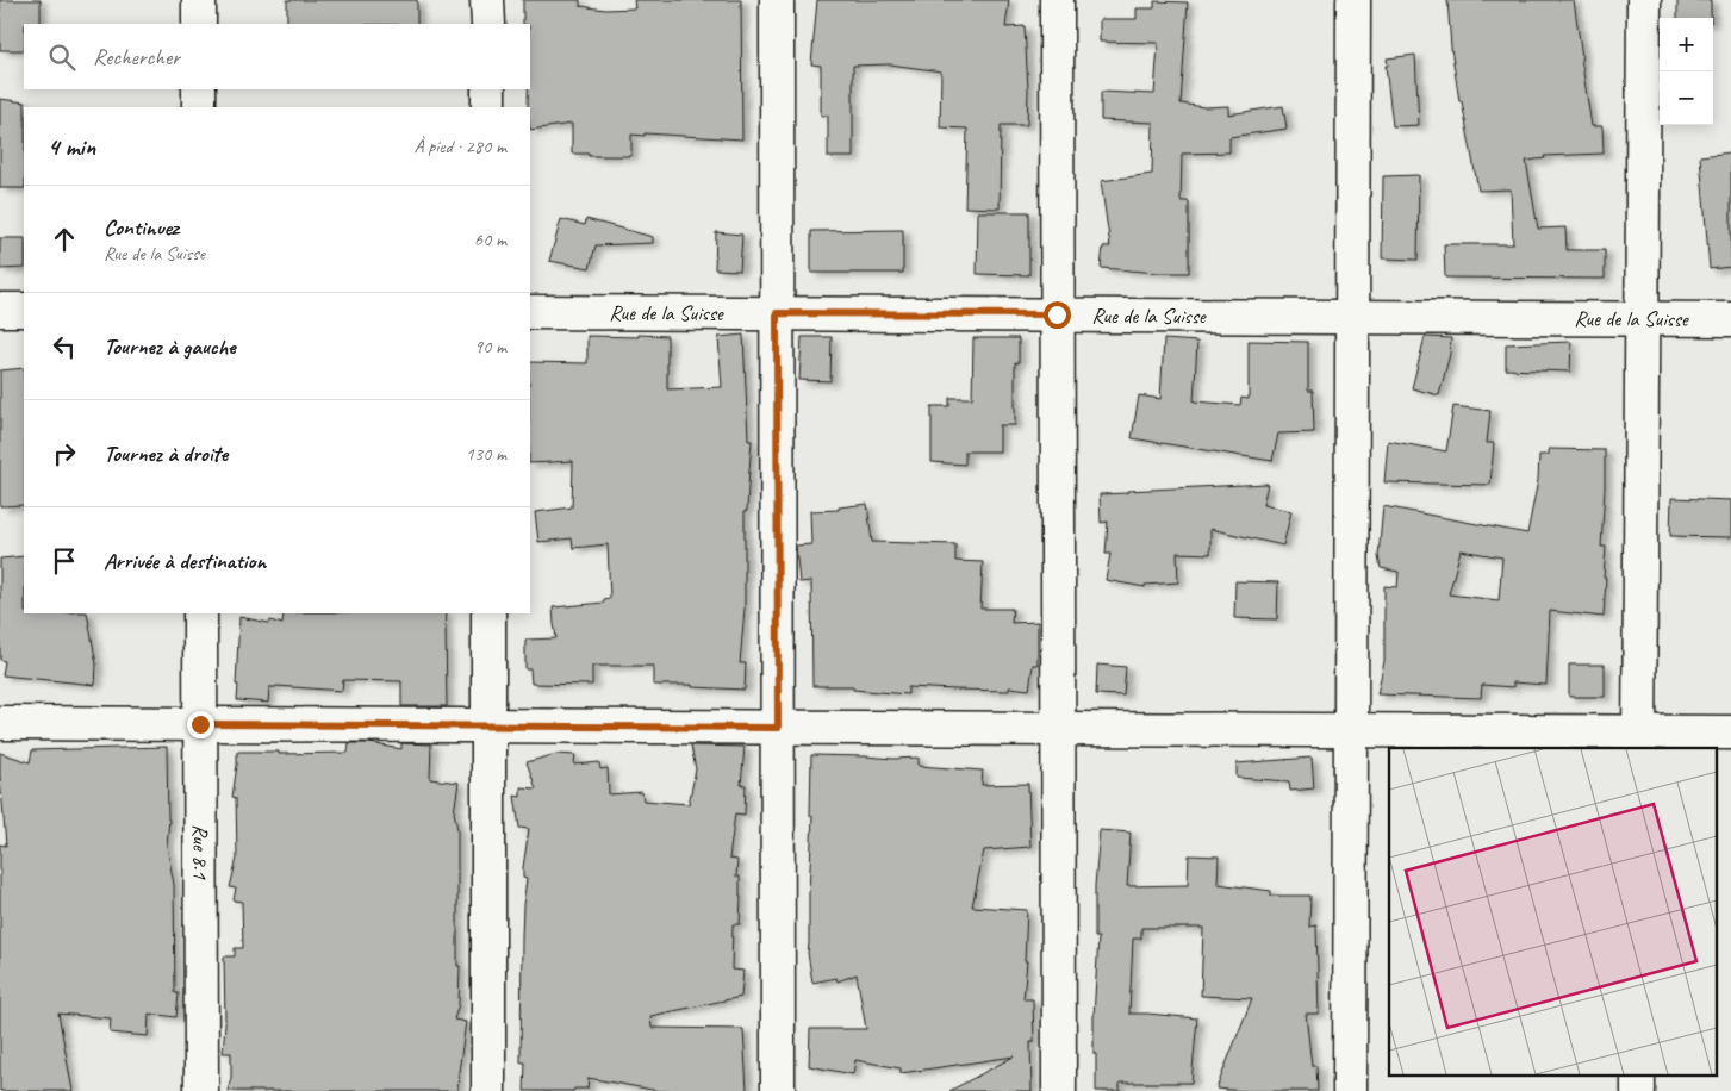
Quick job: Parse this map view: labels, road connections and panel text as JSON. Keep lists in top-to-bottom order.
{
  "streets": {
    "street": ["Rue de la Suisse", "Rue 8.1"]
  },
  "page": {
    "map_buttons": ["+", "−"],
    "search": "Rechercher",
    "heading": ["4 min", "À pied · 280 m"],
    "list": [
      ["Continuez", "Rue de la Suisse", "60 m"],
      ["Tournez à gauche", "90 m"],
      ["Tournez à droite", "130 m"],
      "Arrivée à destination"
    ]
  }
}
